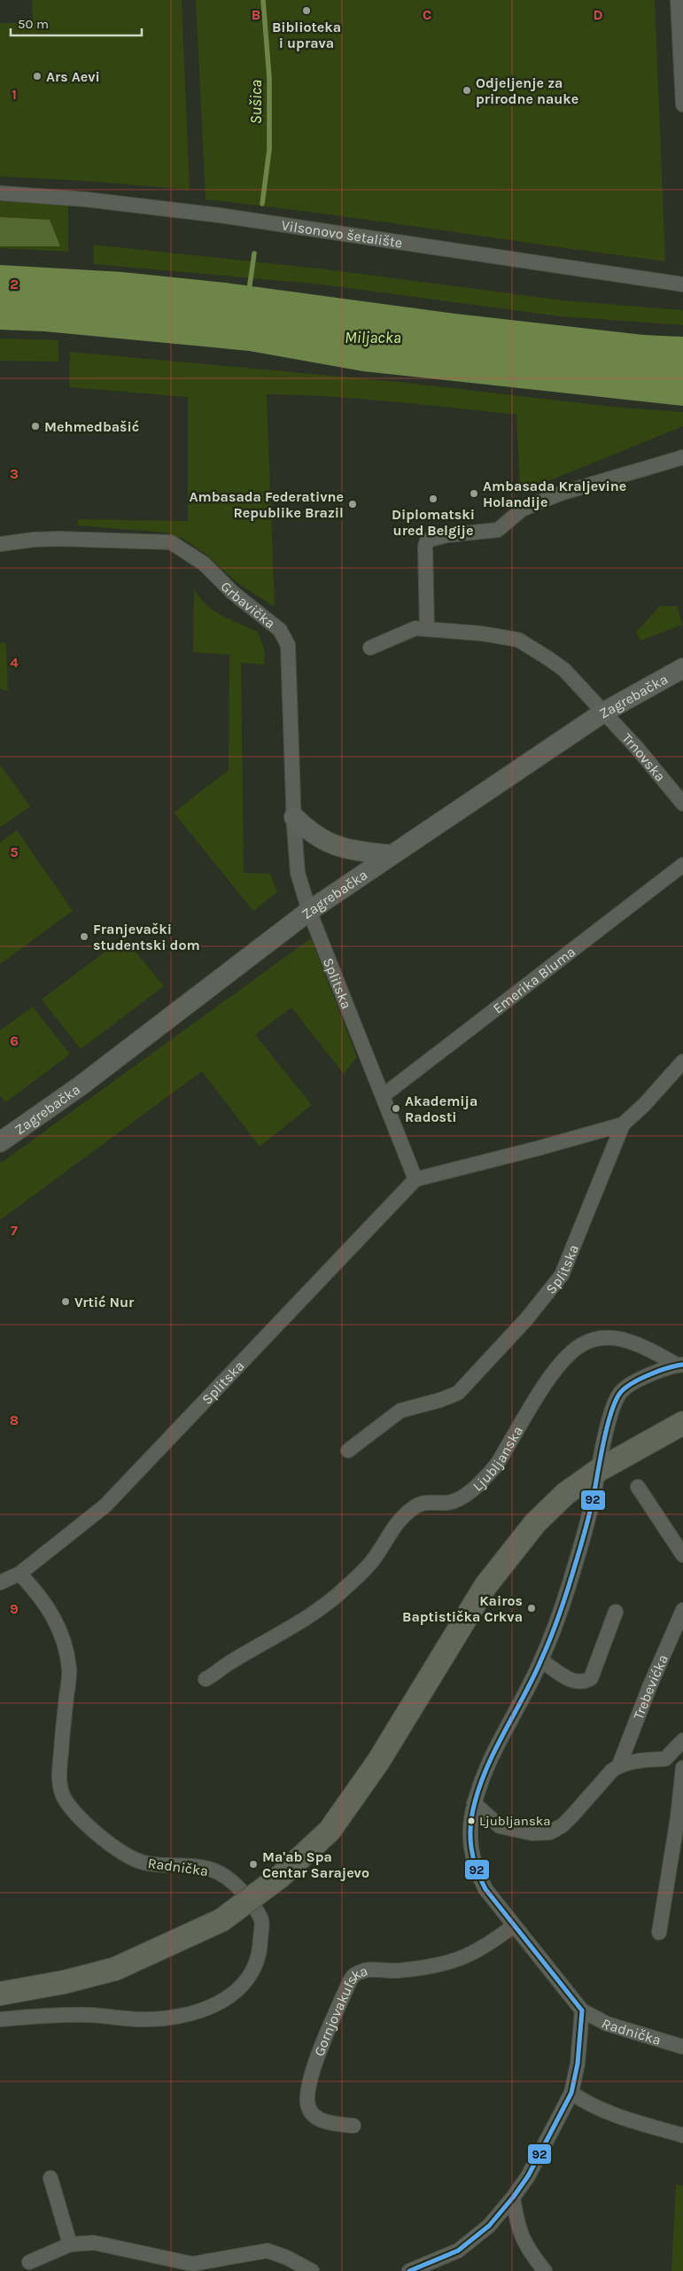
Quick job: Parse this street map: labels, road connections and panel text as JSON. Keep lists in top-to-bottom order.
{
  "streets": {
    "main road": ["Zagrebačka"],
    "street": [
      "Vilsonovo šetalište",
      "Grbavička",
      "Trnovska",
      "Emerika Bluma",
      "Splitska",
      "Ljubljanska",
      "Trebevićka",
      "Radnička",
      "Gornjovakufska"
    ]
  },
  "crossings": [
    ["Grbavička", "Zagrebačka"],
    ["Grbavička", "Splitska"],
    ["Zagrebačka", "Trnovska"],
    ["Zagrebačka", "Splitska"],
    ["Emerika Bluma", "Splitska"],
    ["Splitska", "Radnička"]
  ],
  "water": ["Sušica", "Miljacka"],
  "places": [
    "Biblioteka i uprava",
    "Ars Aevi",
    "Odjeljenje za prirodne nauke",
    "Mehmedbašić",
    "Ambasada Kraljevine Holandije",
    "Diplomatski ured Belgije",
    "Ambasada Federativne Republike Brazil",
    "Franjevački studentski dom",
    "Akademija Radosti",
    "Vrtić Nur",
    "Kairos Baptistička Crkva",
    "Ljubljanska",
    "Ma'ab Spa Centar Sarajevo"
  ],
  "lines": ["transit line 92"],
  "scale_bar": "50 m",
  "grid": {
    "columns": ["B", "C", "D"],
    "rows": [
      "1",
      "2",
      "3",
      "4",
      "5",
      "6",
      "7",
      "8",
      "9"
    ]
  }
}
